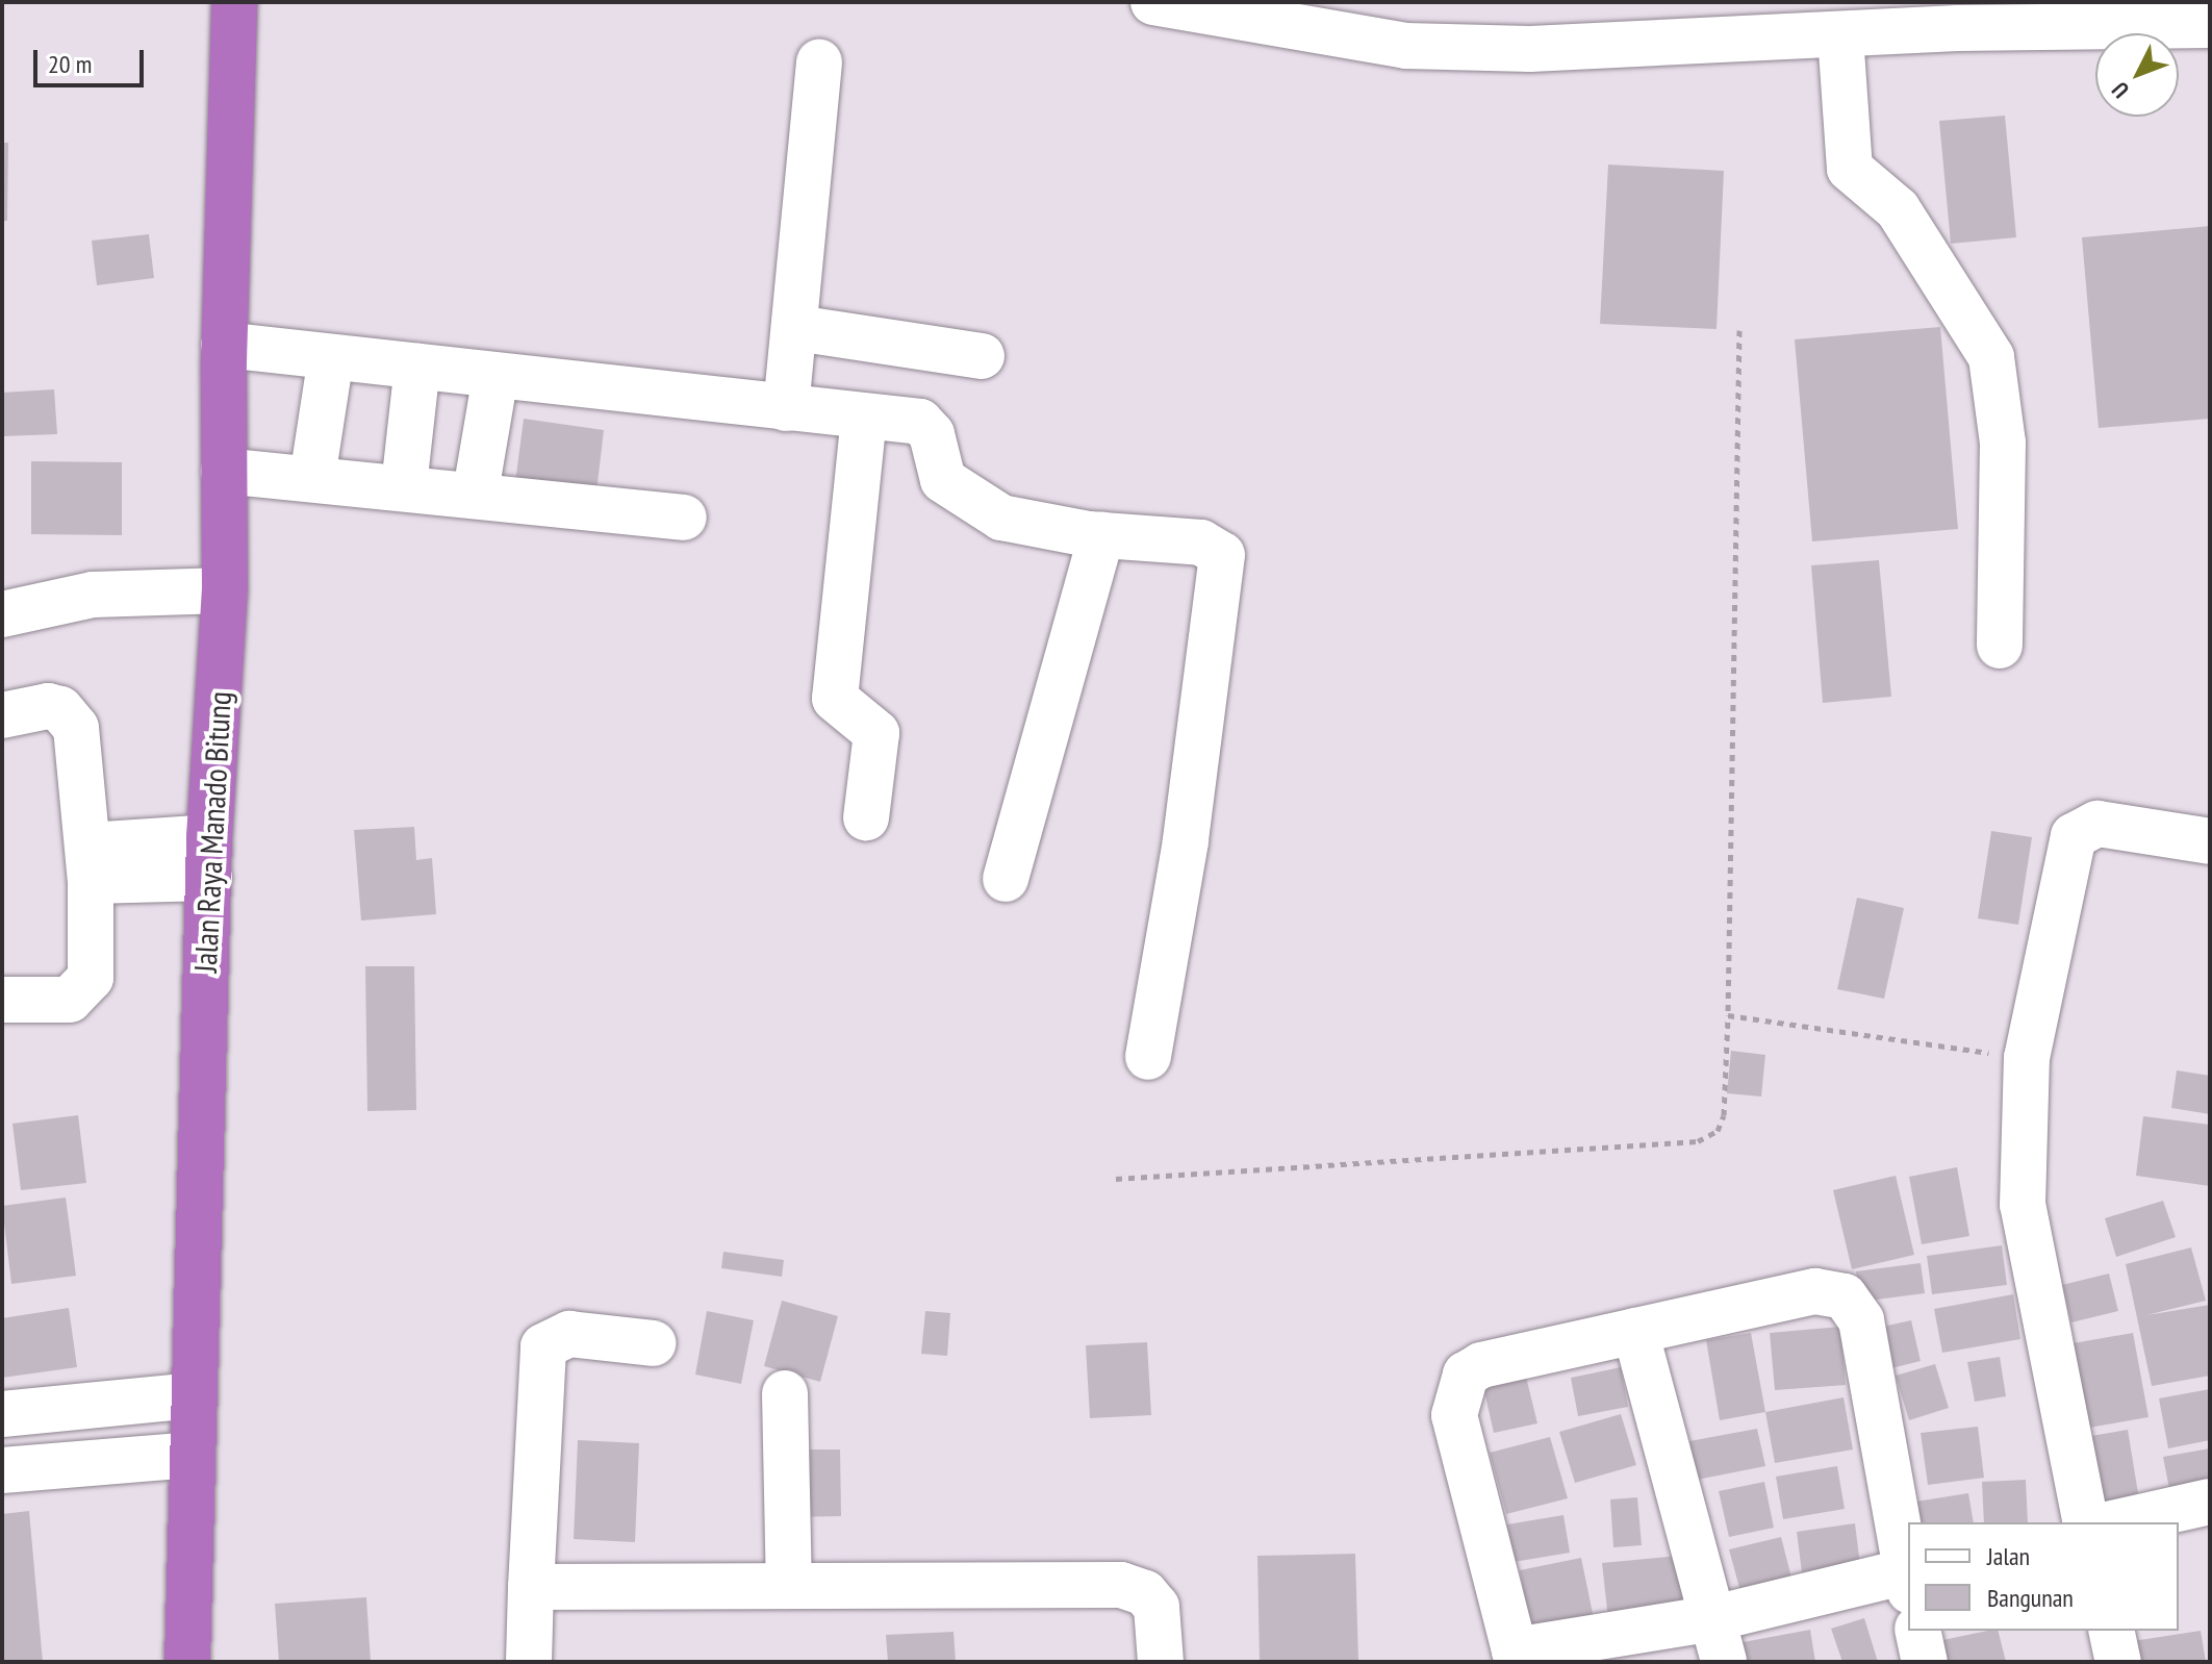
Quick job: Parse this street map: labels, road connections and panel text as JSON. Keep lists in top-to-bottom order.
{
  "streets": {
    "highway": ["Jalan Raya Manado Bitung"]
  },
  "legend": ["Jalan", "Bangunan"],
  "scale_bar": "20 m",
  "north": "bottom left"
}
